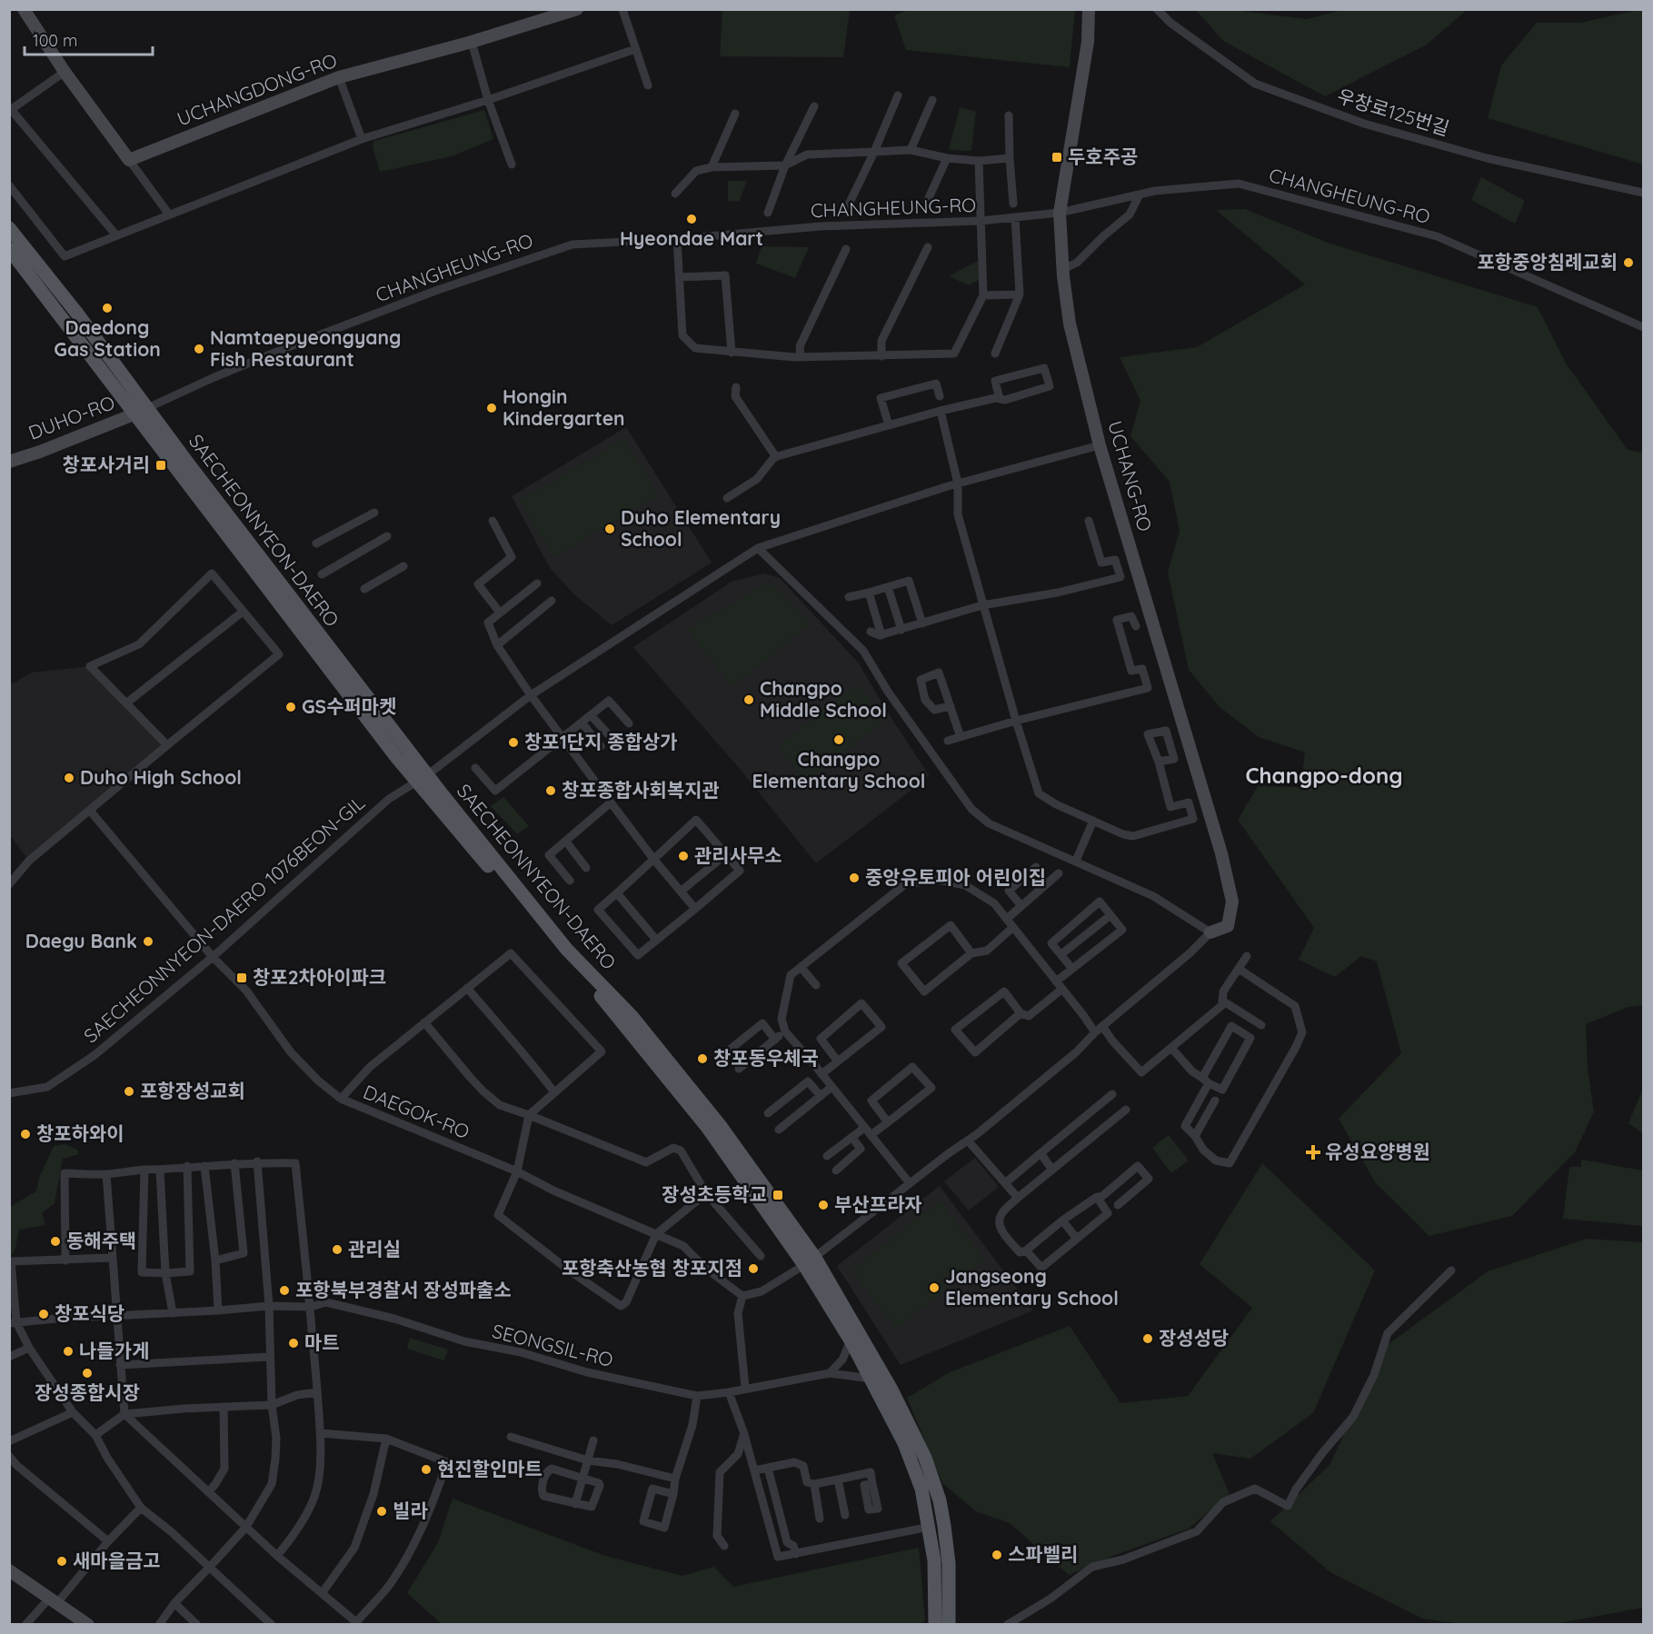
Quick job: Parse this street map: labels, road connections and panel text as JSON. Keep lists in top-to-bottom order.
{
  "streets": {
    "main road": [
      "UCHANGDONG-RO",
      "DUHO-RO",
      "UCHANG-RO",
      "SAECHEONNYEON-DAERO"
    ],
    "street": [
      "우창로125번길",
      "CHANGHEUNG-RO",
      "SAECHEONNYEON-DAERO 1076BEON-GIL",
      "DAEGOK-RO",
      "SEONGSIL-RO"
    ]
  },
  "crossings": [
    ["CHANGHEUNG-RO", "DUHO-RO"],
    ["CHANGHEUNG-RO", "UCHANG-RO"],
    ["CHANGHEUNG-RO", "SAECHEONNYEON-DAERO"],
    ["DUHO-RO", "SAECHEONNYEON-DAERO"],
    ["UCHANG-RO", "SAECHEONNYEON-DAERO 1076BEON-GIL"],
    ["SAECHEONNYEON-DAERO", "SAECHEONNYEON-DAERO 1076BEON-GIL"],
    ["SAECHEONNYEON-DAERO", "SEONGSIL-RO"],
    ["SAECHEONNYEON-DAERO 1076BEON-GIL", "DAEGOK-RO"]
  ],
  "districts": ["Changpo-dong"],
  "places": {
    "transit": [
      "두호주공",
      "창포사거리",
      "창포2차아이파크",
      "장성초등학교"
    ],
    "other": [
      "Hyeondae Mart",
      "포항중앙침례교회",
      "Daedong Gas Station",
      "Namtaepyeongyang Fish Restaurant",
      "Hongin Kindergarten",
      "Duho Elementary School",
      "Changpo Middle School",
      "GS수퍼마켓",
      "Changpo Elementary School",
      "창포1단지 종합상가",
      "Duho High School",
      "창포종합사회복지관",
      "관리사무소",
      "중앙유토피아 어린이집",
      "Daegu Bank",
      "창포동우체국",
      "포항장성교회",
      "창포하와이",
      "부산프라자",
      "동해주택",
      "관리실",
      "포항축산농협 창포지점",
      "Jangseong Elementary School",
      "포항북부경찰서 장성파출소",
      "창포식당",
      "장성성당",
      "마트",
      "나들가게",
      "장성종합시장",
      "현진할인마트",
      "빌라",
      "스파벨리",
      "새마을금고"
    ],
    "health": ["유성요양병원"]
  },
  "scale_bar": "100 m"
}
